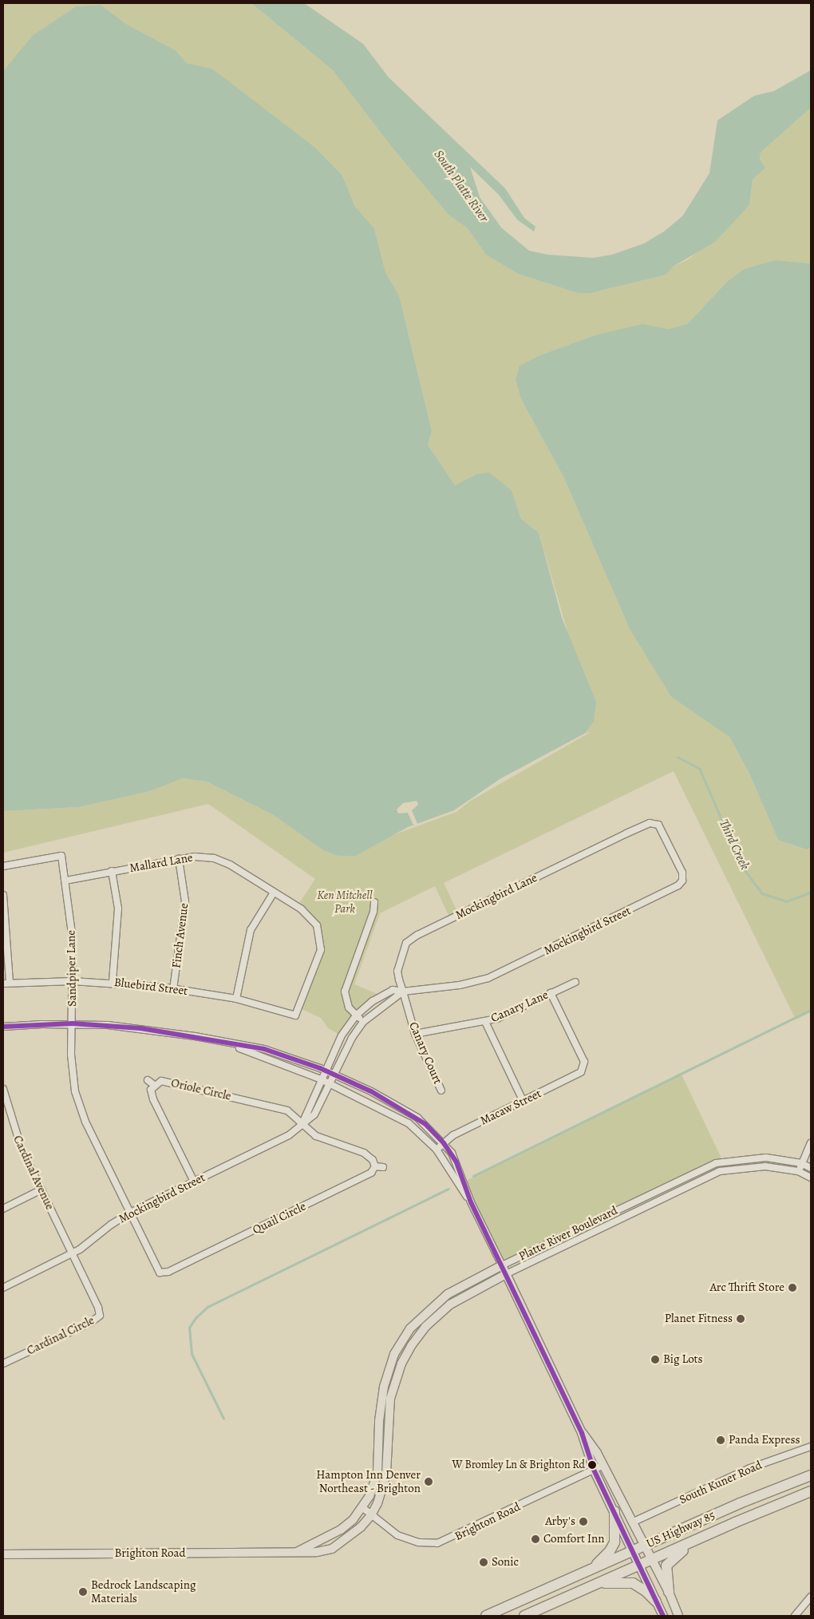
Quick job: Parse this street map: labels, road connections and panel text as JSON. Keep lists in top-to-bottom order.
{
  "streets": {
    "highway": ["US Highway 85"],
    "main road": ["Platte River Boulevard", "Brighton Road"],
    "street": [
      "Mallard Lane",
      "Mockingbird Lane",
      "Mockingbird Street",
      "Finch Avenue",
      "Sandpiper Lane",
      "Bluebird Street",
      "Canary Lane",
      "Canary Court",
      "Oriole Circle",
      "Macaw Street",
      "Cardinal Avenue",
      "Quail Circle",
      "Cardinal Circle",
      "South Kuner Road"
    ]
  },
  "crossings": [
    ["Mallard Lane", "Finch Avenue"],
    ["Mallard Lane", "Sandpiper Lane"],
    ["Mallard Lane", "Bluebird Street"],
    ["Mockingbird Lane", "Mockingbird Street"],
    ["Mockingbird Lane", "Canary Court"],
    ["Mockingbird Street", "Sandpiper Lane"],
    ["Mockingbird Street", "Canary Court"],
    ["Mockingbird Street", "Oriole Circle"],
    ["Mockingbird Street", "Cardinal Avenue"],
    ["Mockingbird Street", "Quail Circle"],
    ["Mockingbird Street", "Cardinal Circle"],
    ["Finch Avenue", "Bluebird Street"],
    ["Sandpiper Lane", "Bluebird Street"],
    ["Sandpiper Lane", "Quail Circle"],
    ["Canary Lane", "Canary Court"],
    ["Canary Lane", "Macaw Street"],
    ["Cardinal Avenue", "Cardinal Circle"],
    ["Platte River Boulevard", "Brighton Road"]
  ],
  "water": ["South Platte River", "Third Creek"],
  "parks": ["Ken Mitchell Park"],
  "places": [
    "Arc Thrift Store",
    "Planet Fitness",
    "Big Lots",
    "Panda Express",
    "W Bromley Ln & Brighton Rd",
    "Hampton Inn Denver Northeast - Brighton",
    "Arby's",
    "Comfort Inn",
    "Sonic",
    "Bedrock Landscaping Materials"
  ]
}
